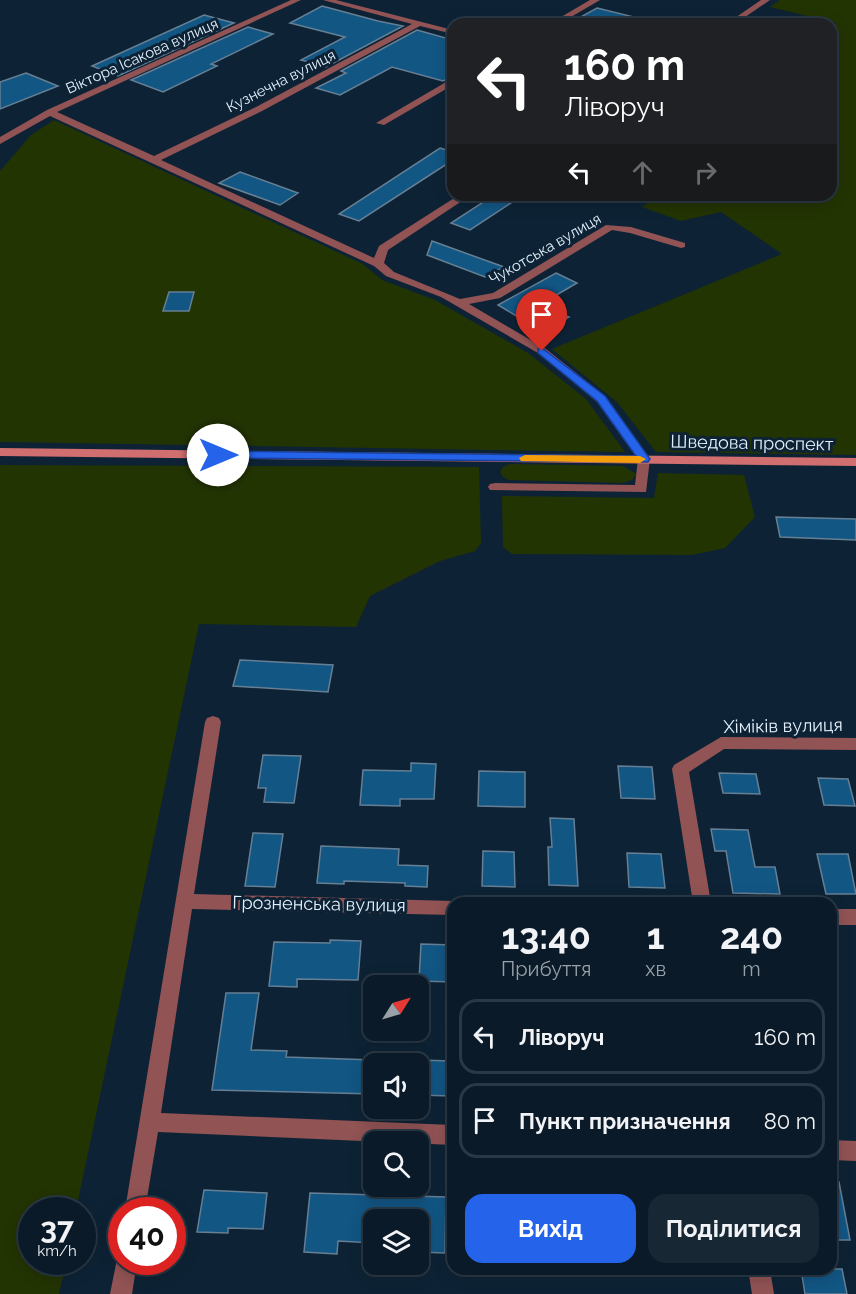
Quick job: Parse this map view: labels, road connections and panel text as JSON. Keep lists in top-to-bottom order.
{
  "streets": {
    "street": [
      "Віктора Ісакова вулиця",
      "Кузнечна вулиця",
      "Чукотська вулиця",
      "Шведова проспект",
      "Хіміків вулиця",
      "Грозненська вулиця"
    ]
  },
  "north": "top right",
  "page": {
    "turn": ["160 m", "Ліворуч"],
    "eta": [
      "13:40",
      "Прибуття",
      "1",
      "хв",
      "240",
      "m"
    ],
    "list": [
      {
        "name": "Ліворуч",
        "value": "160 m"
      },
      {
        "name": "Пункт призначення",
        "value": "80 m"
      }
    ],
    "buttons": ["Вихід", "Поділитися"],
    "speed": "37 km/h",
    "limit": "40"
  }
}
